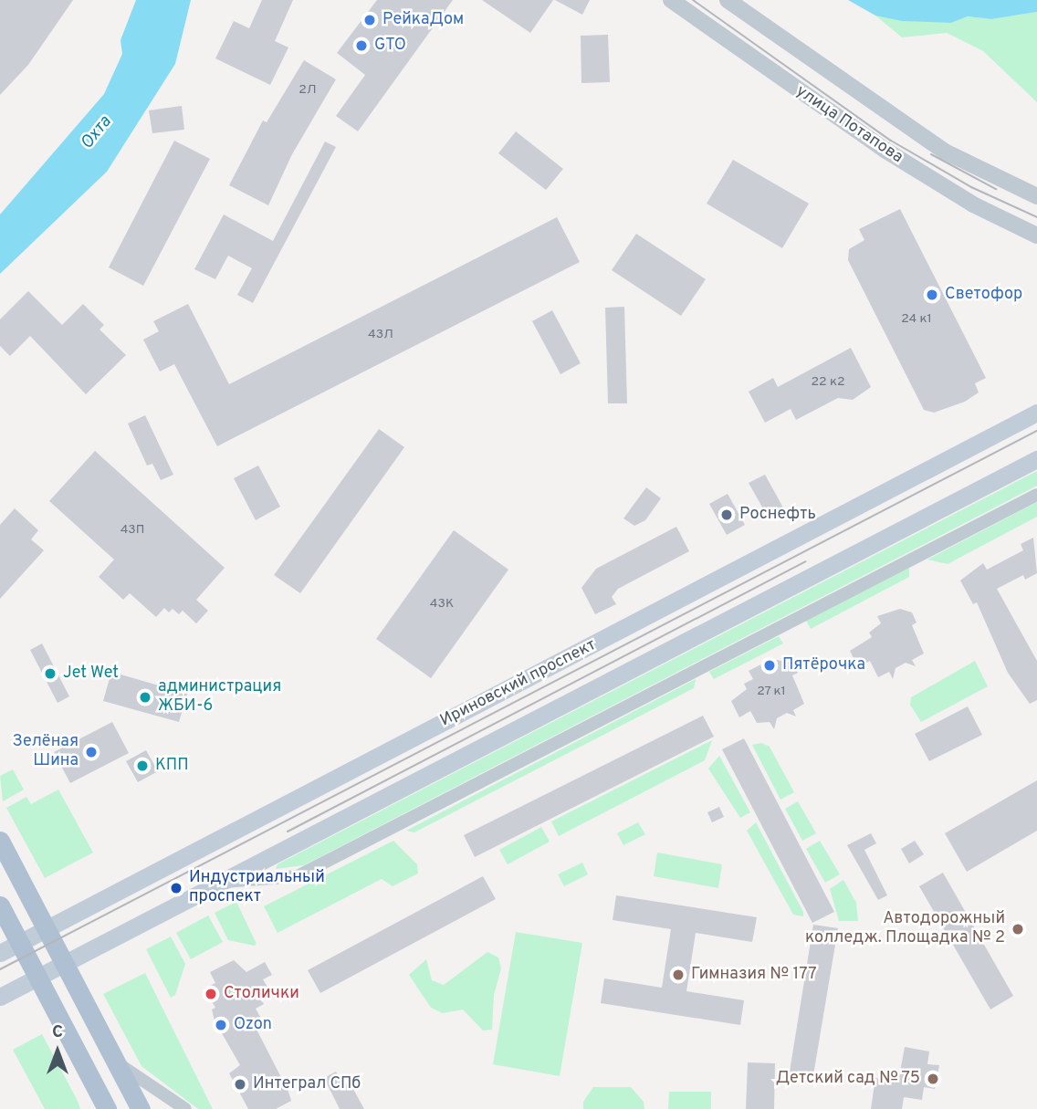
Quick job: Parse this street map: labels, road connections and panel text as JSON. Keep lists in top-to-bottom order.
{
  "streets": {
    "main road": ["Ириновский проспект"],
    "street": ["улица Потапова"]
  },
  "water": ["Охта"],
  "places": [
    "РейкаДом",
    "GTO",
    "Светофор",
    "Роснефть",
    "Пятёрочка",
    "Jet Wet",
    "администрация ЖБИ-6",
    "Зелёная Шина",
    "КПП",
    "Индустриальный проспект",
    "Автодорожный колледж. Площадка № 2",
    "Гимназия № 177",
    "Столички",
    "Ozon",
    "Детский сад № 75",
    "Интеграл СПб"
  ],
  "house_numbers": [
    "2Л",
    "24 к1",
    "43Л",
    "22 к2",
    "43П",
    "43К",
    "27 к1"
  ],
  "north": "top"
}
